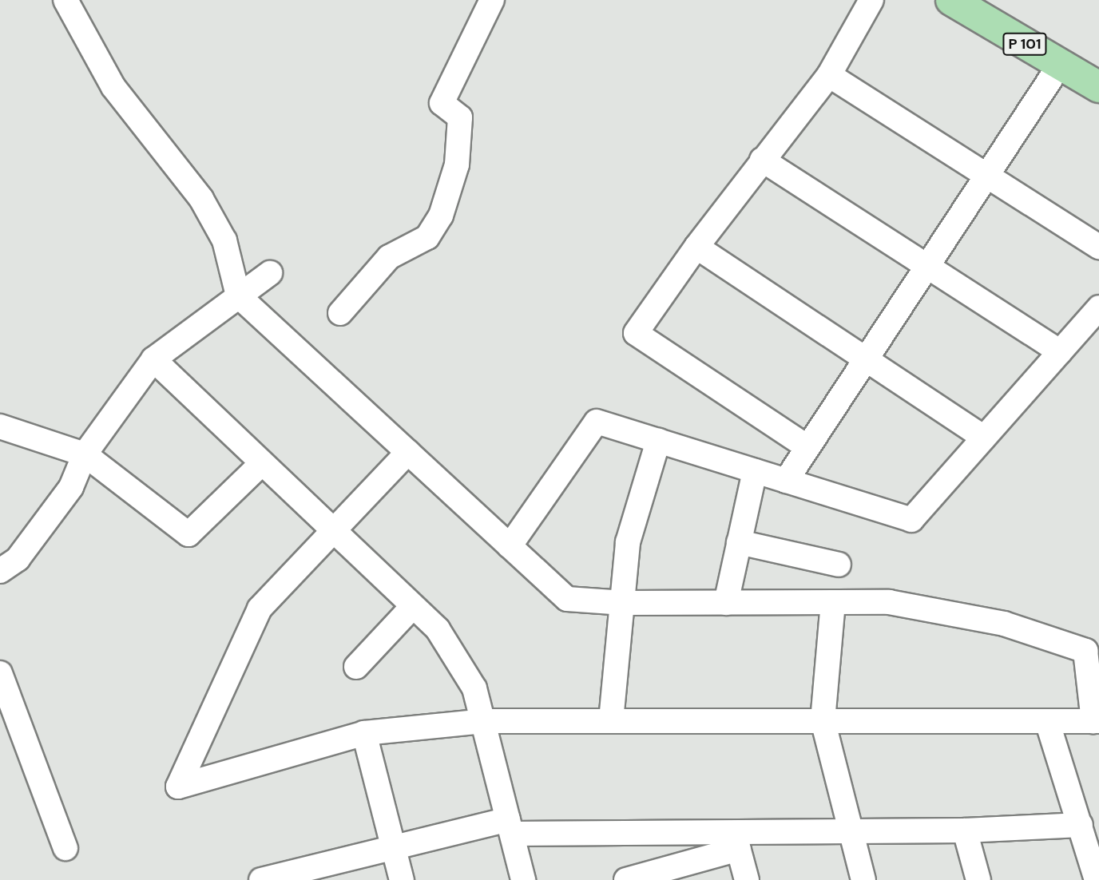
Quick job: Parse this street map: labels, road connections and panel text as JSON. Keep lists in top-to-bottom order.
{
  "streets": {
    "main road": ["P 101"]
  }
}
